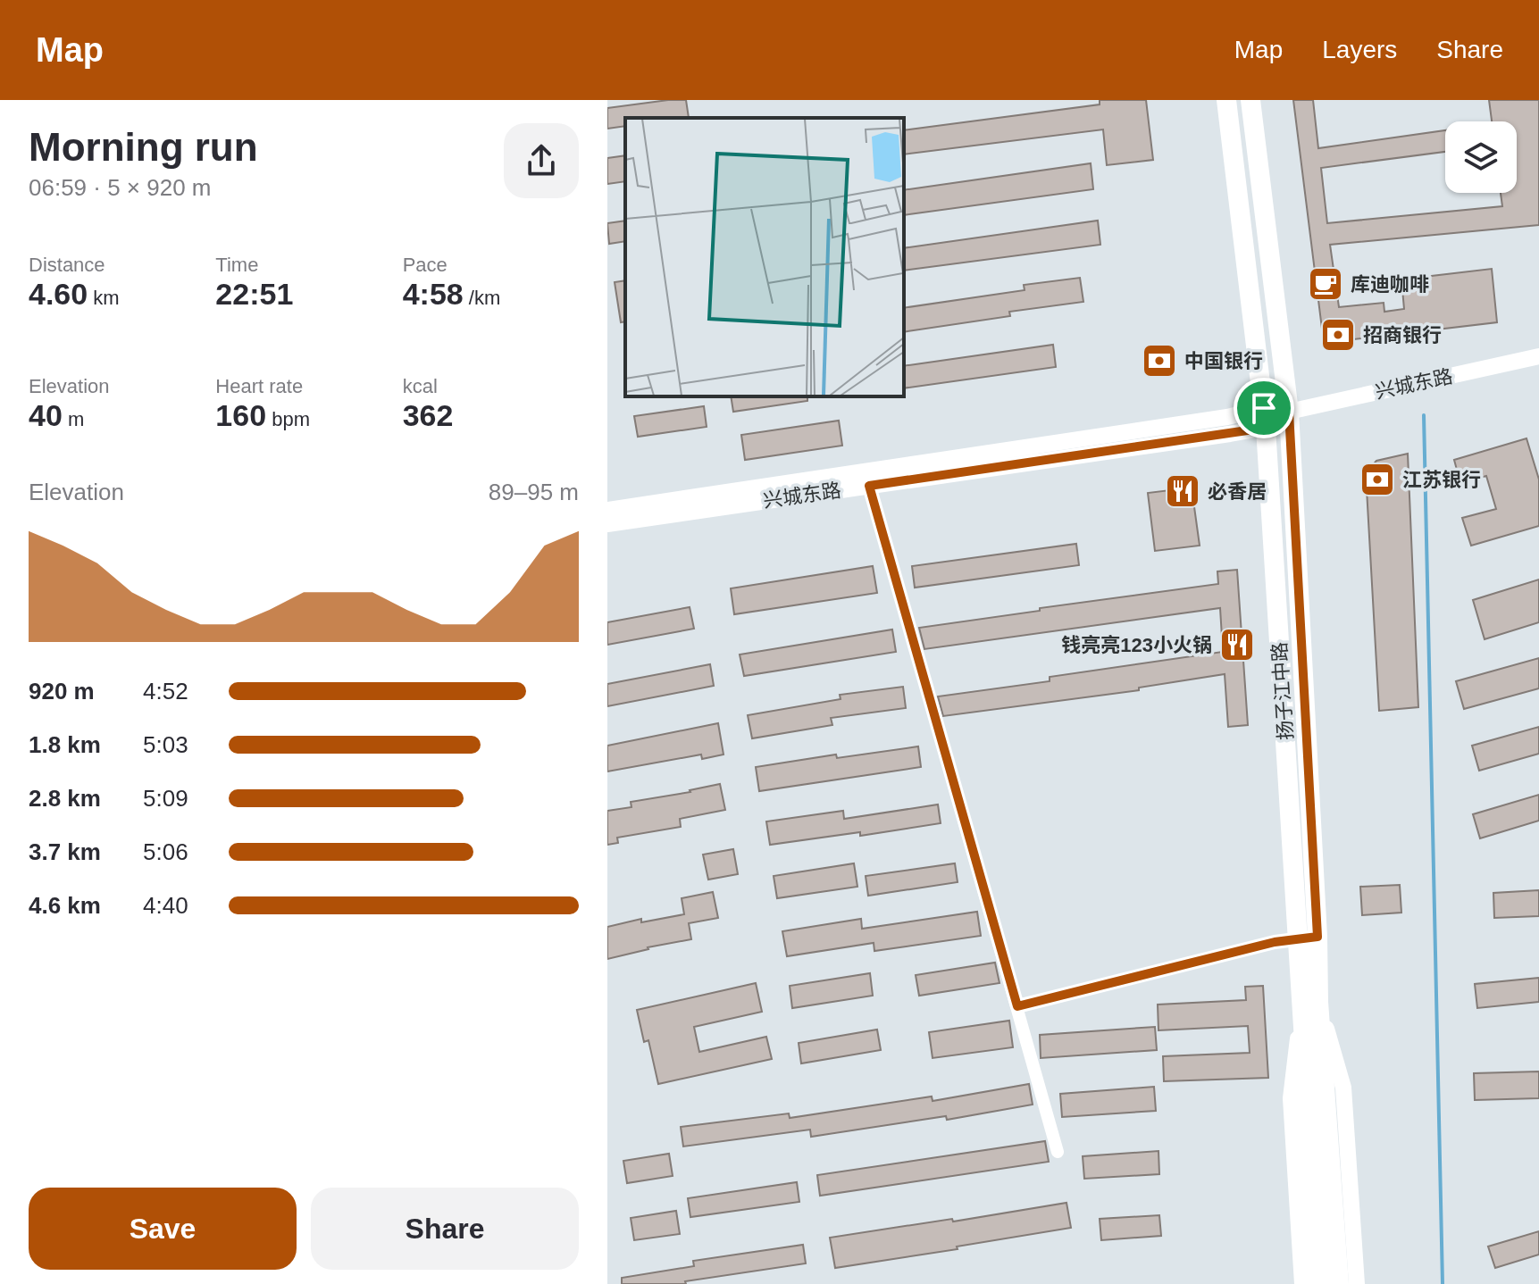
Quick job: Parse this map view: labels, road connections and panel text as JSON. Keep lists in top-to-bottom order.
{
  "streets": {
    "main road": ["扬子江中路"],
    "street": ["兴城东路"]
  },
  "crossings": [
    ["兴城东路", "扬子江中路"]
  ],
  "places": {
    "cafe": ["库迪咖啡"],
    "bank": ["招商银行", "中国银行", "江苏银行"],
    "restaurant": ["必香居", "钱亮亮123小火锅"]
  },
  "page": {
    "header": "Map",
    "nav": ["Map", "Layers", "Share"],
    "heading": ["Morning run", "06:59 · 5 × 920 m"],
    "stats": [
      ["Distance", "4.60 km"],
      ["Time", "22:51"],
      ["Pace", "4:58 /km"],
      ["Elevation", "40 m"],
      ["Heart rate", "160 bpm"],
      ["kcal", "362"]
    ],
    "chart": ["Elevation", "89–95 m"],
    "list": [
      {
        "name": "920 m",
        "note": "4:52"
      },
      {
        "name": "1.8 km",
        "note": "5:03"
      },
      {
        "name": "2.8 km",
        "note": "5:09"
      },
      {
        "name": "3.7 km",
        "note": "5:06"
      },
      {
        "name": "4.6 km",
        "note": "4:40"
      }
    ],
    "buttons": ["Save", "Share"]
  }
}
